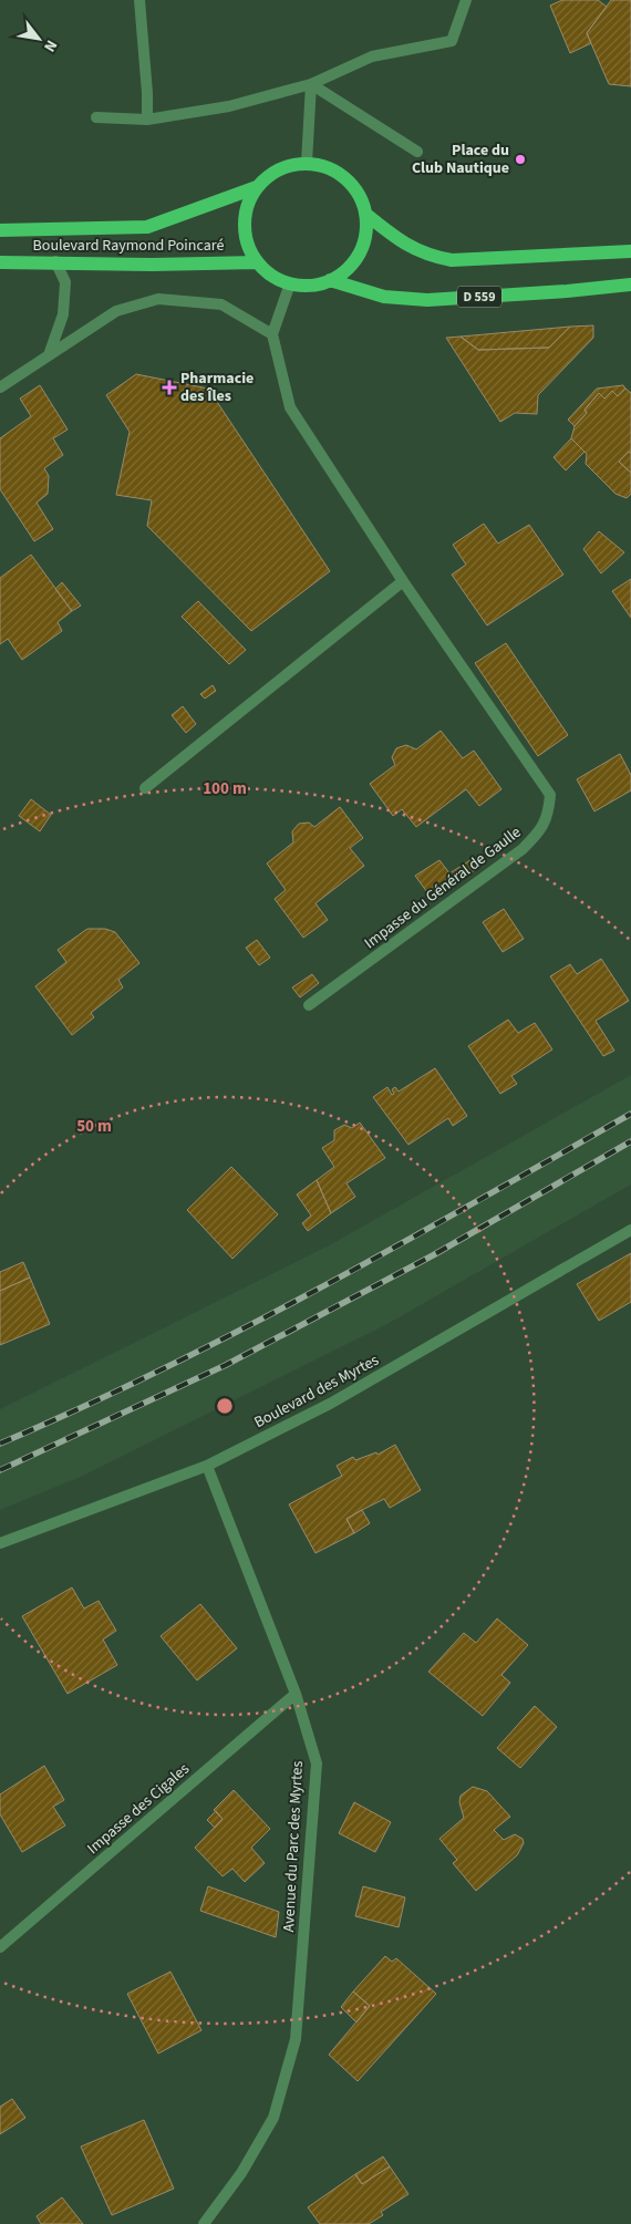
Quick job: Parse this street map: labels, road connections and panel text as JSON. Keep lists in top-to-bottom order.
{
  "streets": {
    "main road": ["Boulevard Raymond Poincaré", "D 559"],
    "street": [
      "Impasse du Général de Gaulle",
      "Boulevard des Myrtes",
      "Impasse des Cigales",
      "Avenue du Parc des Myrtes"
    ]
  },
  "crossings": [
    ["Boulevard Raymond Poincaré", "D 559"],
    ["Boulevard des Myrtes", "Avenue du Parc des Myrtes"],
    ["Impasse des Cigales", "Avenue du Parc des Myrtes"]
  ],
  "places": {
    "other": ["Place du Club Nautique"],
    "health": ["Pharmacie des Îles"]
  },
  "north": "bottom right",
  "rings": ["100 m", "50 m"]
}
